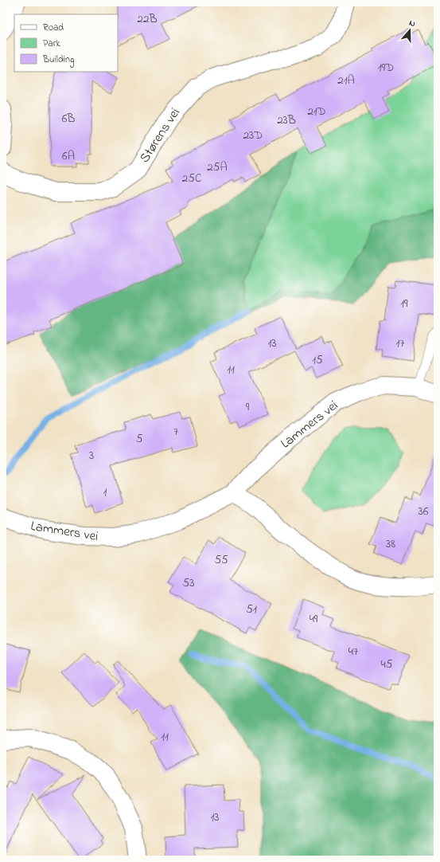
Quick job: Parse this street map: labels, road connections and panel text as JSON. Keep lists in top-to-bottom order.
{
  "streets": {
    "street": ["Størens vei", "Lammers vei"]
  },
  "house_numbers": [
    "22B",
    "19D",
    "21A",
    "21D",
    "6B",
    "23B",
    "23D",
    "6A",
    "25A",
    "25C",
    "19",
    "13",
    "17",
    "15",
    "11",
    "9",
    "7",
    "5",
    "3",
    "1",
    "36",
    "38",
    "55",
    "53",
    "51",
    "49",
    "47",
    "45",
    "11",
    "13"
  ],
  "legend": ["Road", "Park", "Building"],
  "north": "top"
}
